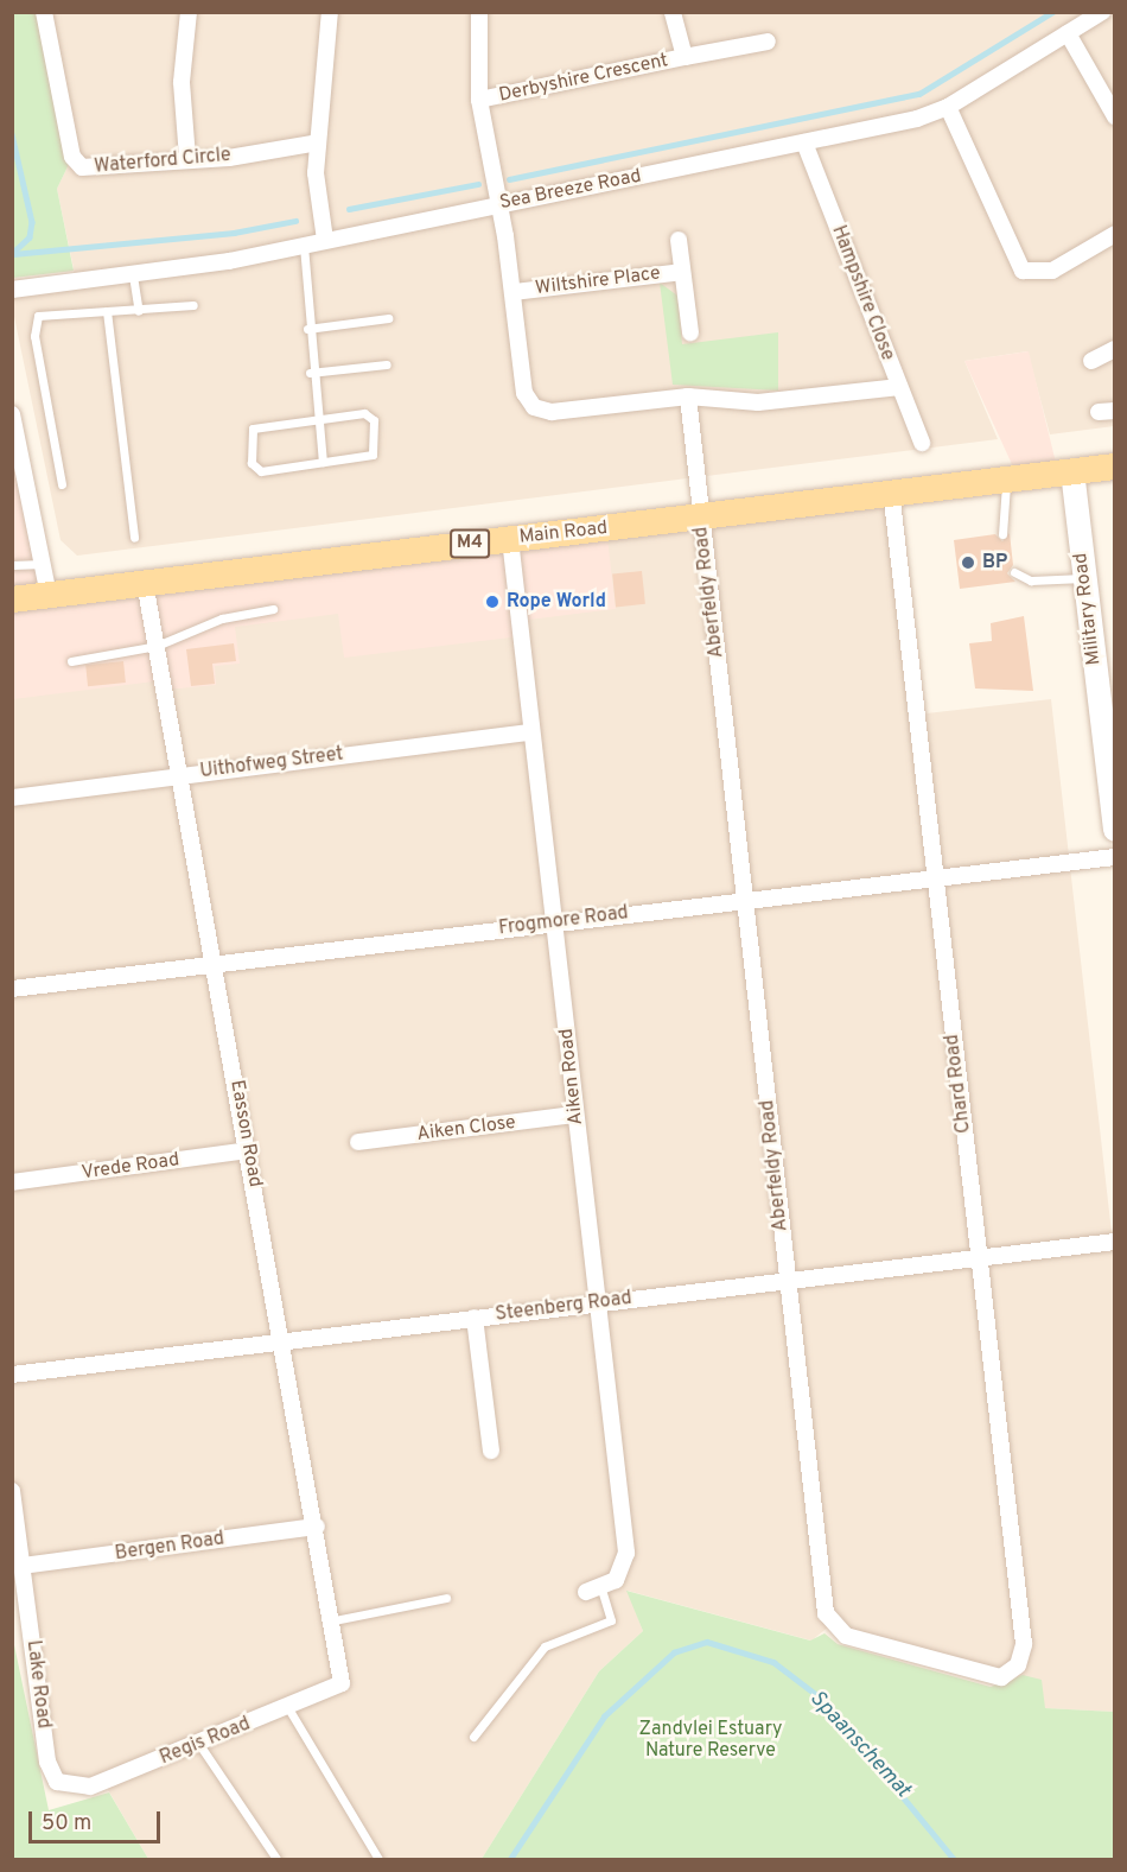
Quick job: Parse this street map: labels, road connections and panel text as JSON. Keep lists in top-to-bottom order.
{
  "streets": {
    "main road": ["Main Road", "M4", "Military Road"],
    "street": [
      "Derbyshire Crescent",
      "Waterford Circle",
      "Sea Breeze Road",
      "Wiltshire Place",
      "Hampshire Close",
      "Aberfeldy Road",
      "Uithofweg Street",
      "Frogmore Road",
      "Aiken Road",
      "Chard Road",
      "Aiken Close",
      "Easson Road",
      "Vrede Road",
      "Steenberg Road",
      "Bergen Road",
      "Lake Road",
      "Regis Road"
    ]
  },
  "crossings": [
    ["Sea Breeze Road", "Hampshire Close"],
    ["Main Road", "Aberfeldy Road"],
    ["Main Road", "Military Road"],
    ["Main Road", "Aiken Road"],
    ["Main Road", "Chard Road"],
    ["Main Road", "Easson Road"],
    ["Aberfeldy Road", "Frogmore Road"],
    ["Aberfeldy Road", "Chard Road"],
    ["Aberfeldy Road", "Steenberg Road"],
    ["Uithofweg Street", "Aiken Road"],
    ["Uithofweg Street", "Easson Road"],
    ["Frogmore Road", "Aiken Road"],
    ["Frogmore Road", "Chard Road"],
    ["Frogmore Road", "Easson Road"],
    ["Aiken Road", "Aiken Close"],
    ["Aiken Road", "Steenberg Road"],
    ["Chard Road", "Steenberg Road"],
    ["Easson Road", "Vrede Road"],
    ["Easson Road", "Steenberg Road"],
    ["Easson Road", "Bergen Road"],
    ["Easson Road", "Regis Road"],
    ["Bergen Road", "Lake Road"],
    ["Lake Road", "Regis Road"]
  ],
  "water": ["Spaanschemat"],
  "parks": ["Zandvlei Estuary Nature Reserve"],
  "places": ["BP", "Rope World"],
  "scale_bar": "50 m"
}
